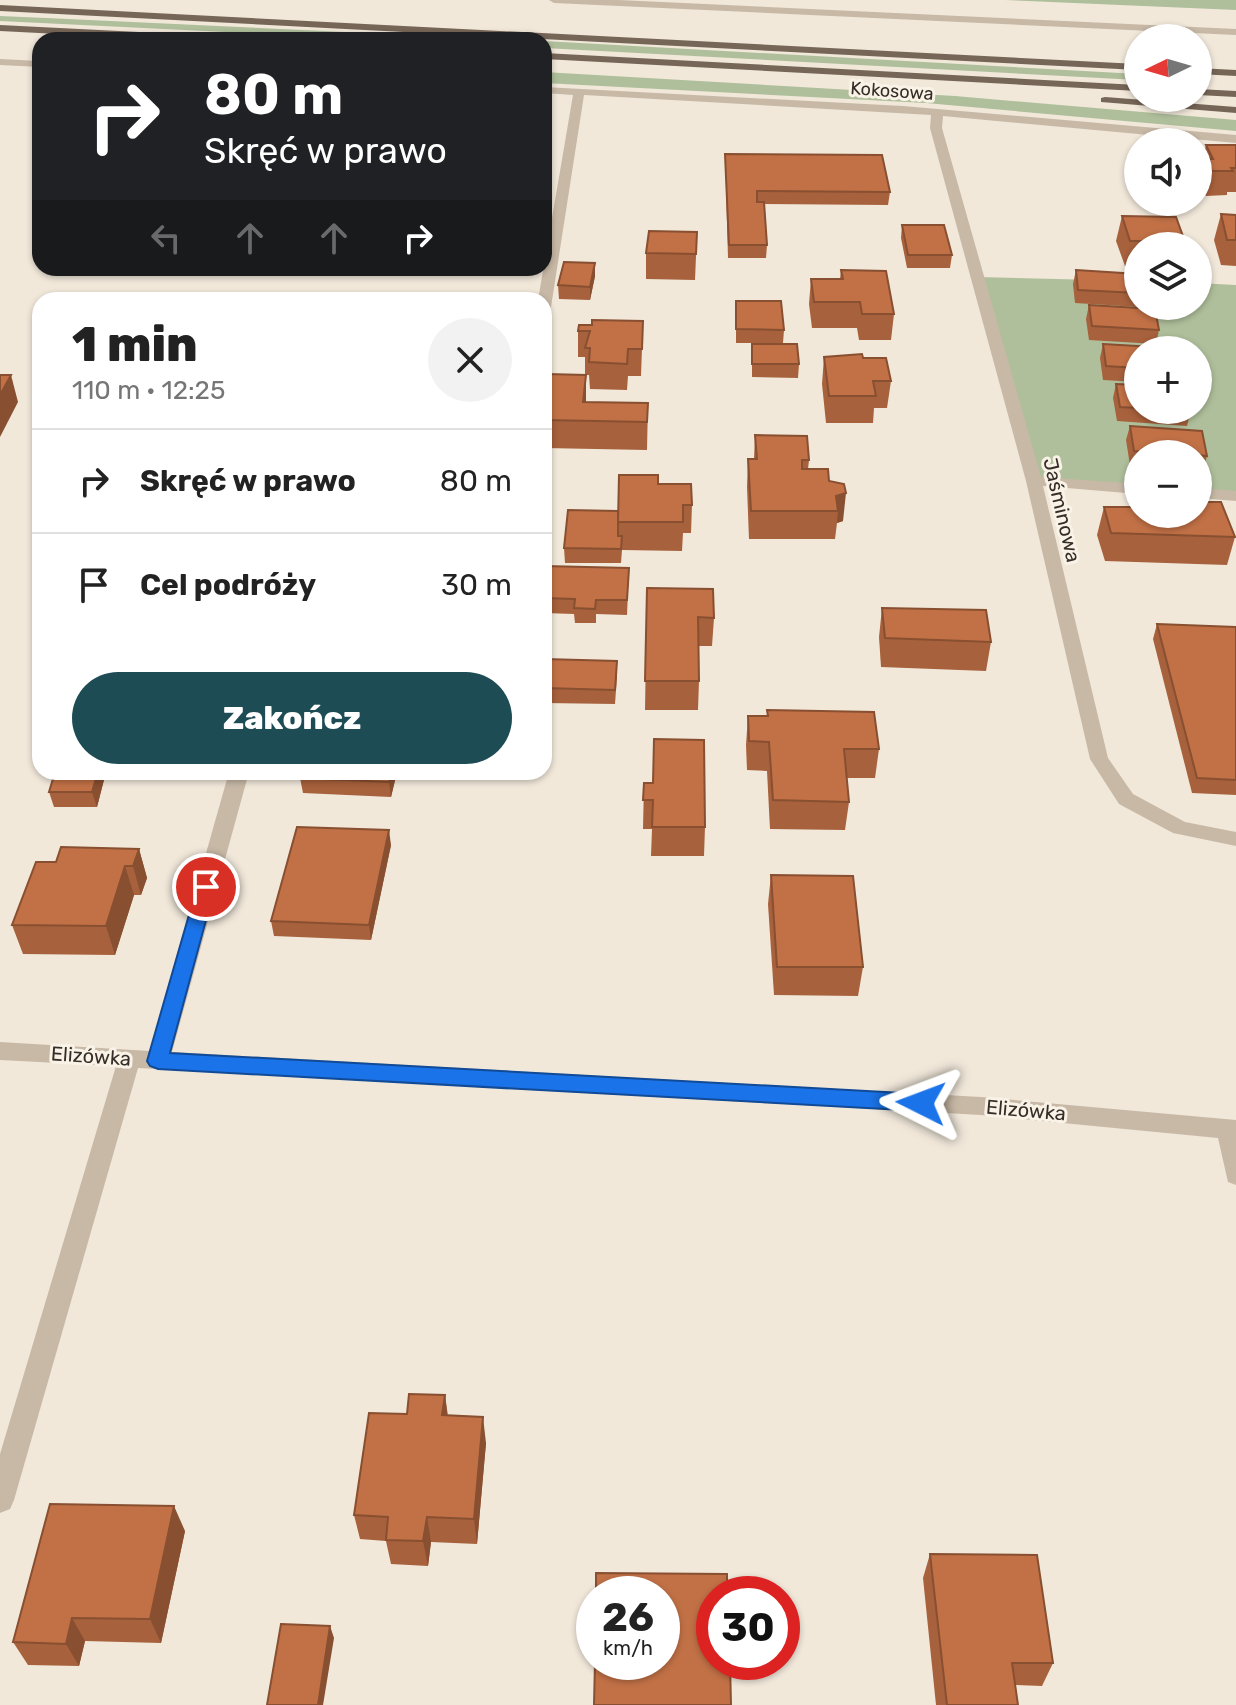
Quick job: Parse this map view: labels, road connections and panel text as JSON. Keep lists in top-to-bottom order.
{
  "streets": {
    "street": ["Kokosowa", "Jaśminowa", "Elizówka"]
  },
  "crossings": [
    ["Kokosowa", "Jaśminowa"]
  ],
  "north": "left",
  "page": {
    "map_buttons": ["+", "−"],
    "turn": ["80 m", "Skręć w prawo"],
    "heading": ["1 min", "110 m · 12:25"],
    "list": [
      {
        "name": "Skręć w prawo",
        "value": "80 m"
      },
      {
        "name": "Cel podróży",
        "value": "30 m"
      }
    ],
    "buttons": "Zakończ",
    "speed": "26 km/h",
    "limit": "30"
  }
}
